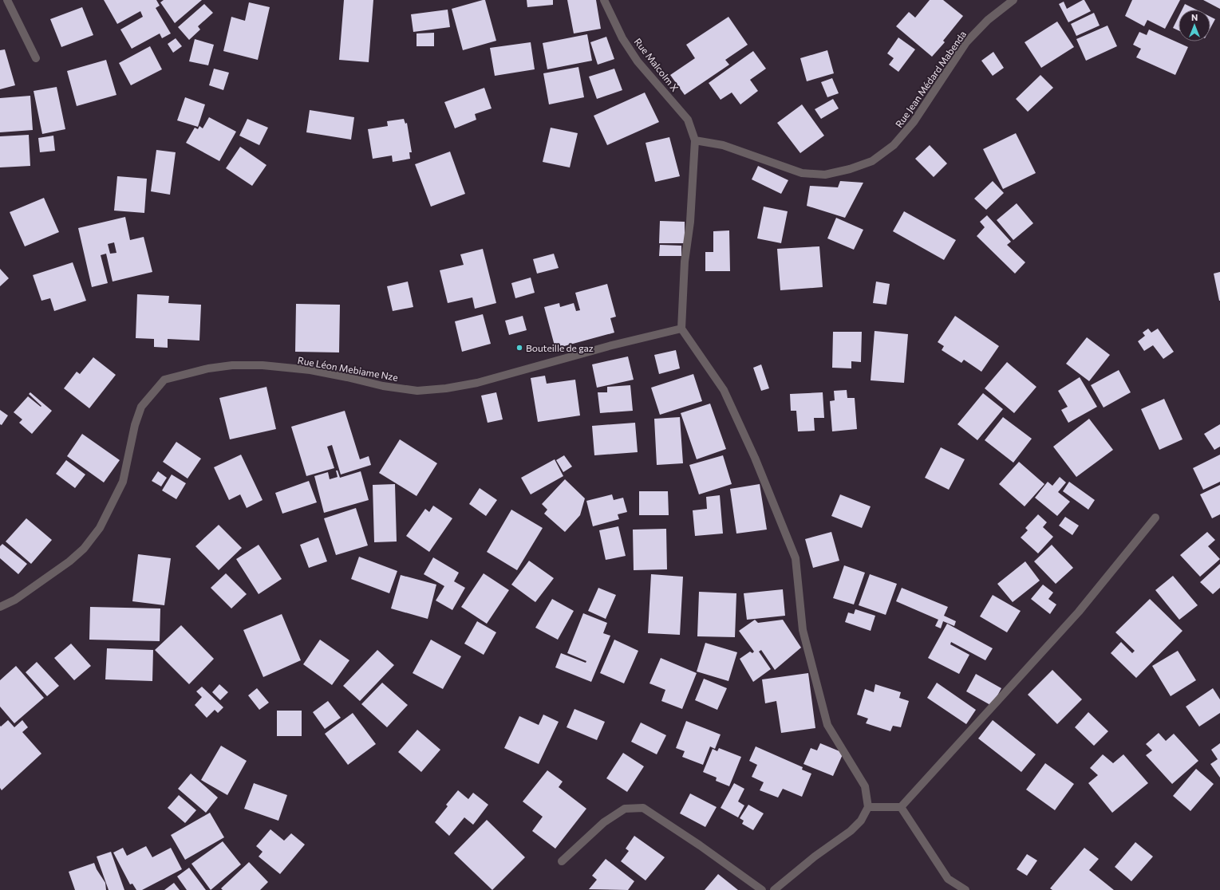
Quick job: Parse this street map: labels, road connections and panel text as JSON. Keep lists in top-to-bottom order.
{
  "streets": {
    "street": ["Rue Malcolm X", "Rue Jean Médard Mabenda", "Rue Léon Mebiame Nze"]
  },
  "crossings": [
    ["Rue Malcolm X", "Rue Jean Médard Mabenda"]
  ],
  "places": ["Bouteille de gaz"],
  "north": "top"
}
